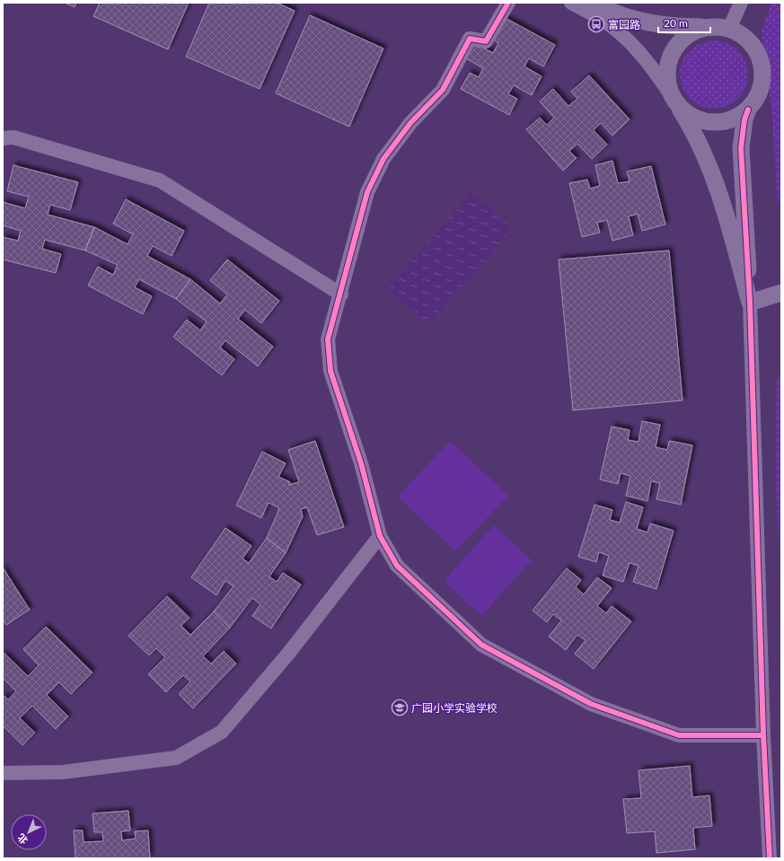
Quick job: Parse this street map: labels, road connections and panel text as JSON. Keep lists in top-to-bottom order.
{
  "places": {
    "bus stop": ["富园路"],
    "school or university": ["广园小学实验学校"]
  },
  "scale_bar": "20 m",
  "north": "bottom left"
}
